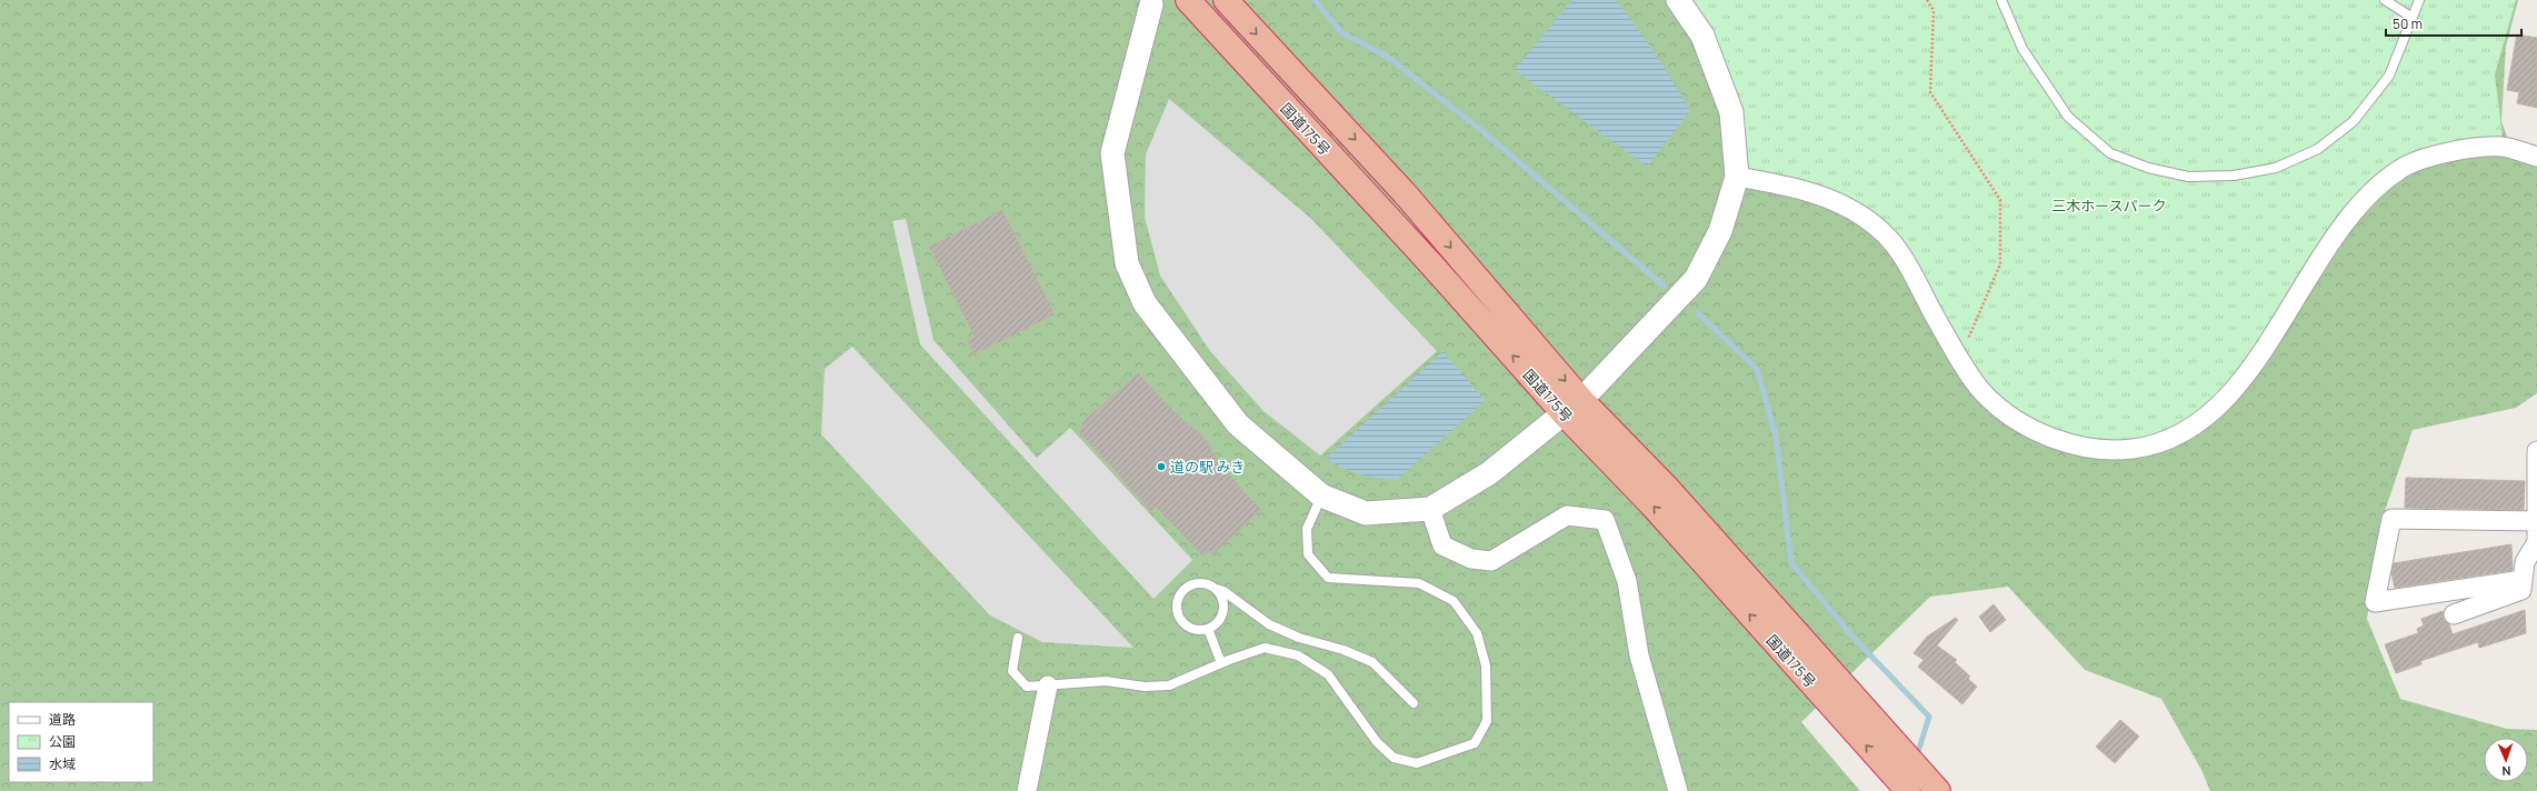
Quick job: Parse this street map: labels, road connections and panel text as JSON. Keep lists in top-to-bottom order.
{
  "streets": {
    "highway": ["国道175号"]
  },
  "parks": ["三木ホースパーク"],
  "places": ["道の駅 みき"],
  "legend": ["道路", "公園", "水域"],
  "scale_bar": "50 m",
  "north": "bottom"
}
